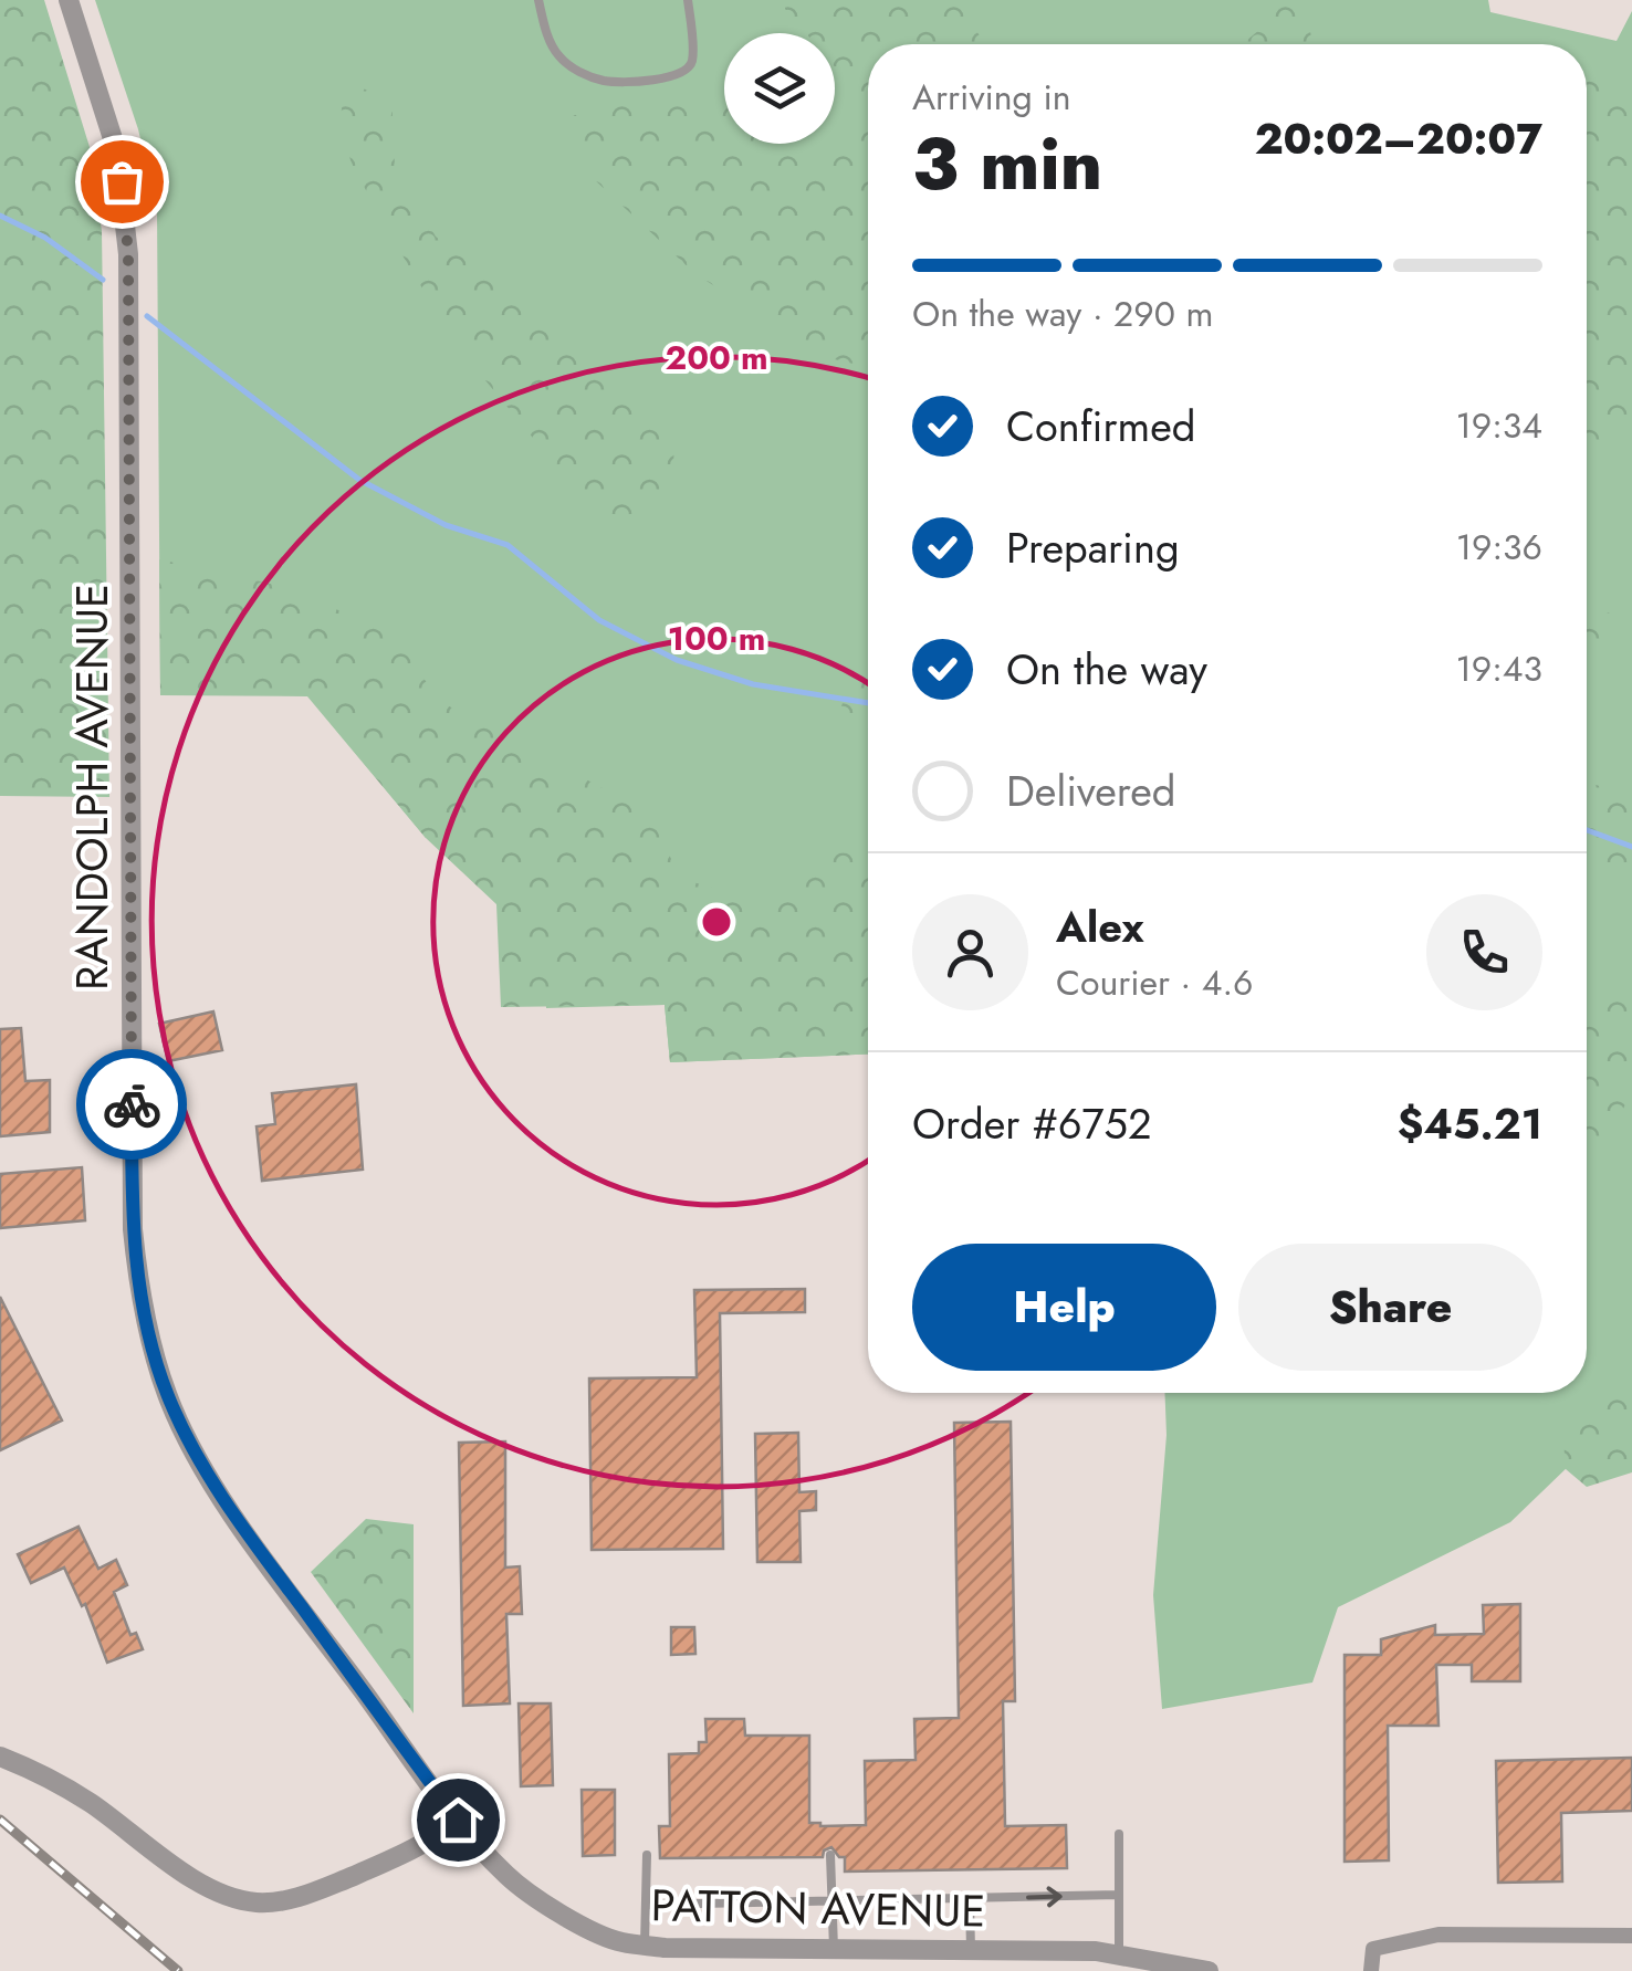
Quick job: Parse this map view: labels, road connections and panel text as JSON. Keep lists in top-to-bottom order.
{
  "streets": {
    "street": ["RANDOLPH AVENUE", "PATTON AVENUE"]
  },
  "crossings": [
    ["RANDOLPH AVENUE", "PATTON AVENUE"]
  ],
  "page": {
    "heading": ["3 min", "Arriving in", "20:02–20:07"],
    "panel": [
      "Alex",
      "Courier · 4.6",
      "Order #6752",
      "$45.21"
    ],
    "bar": "On the way · 290 m",
    "list": [
      ["Confirmed", "19:34"],
      ["Preparing", "19:36"],
      ["On the way", "19:43"],
      "Delivered"
    ],
    "buttons": ["Help", "Share"]
  },
  "rings": ["200 m", "100 m"]
}
